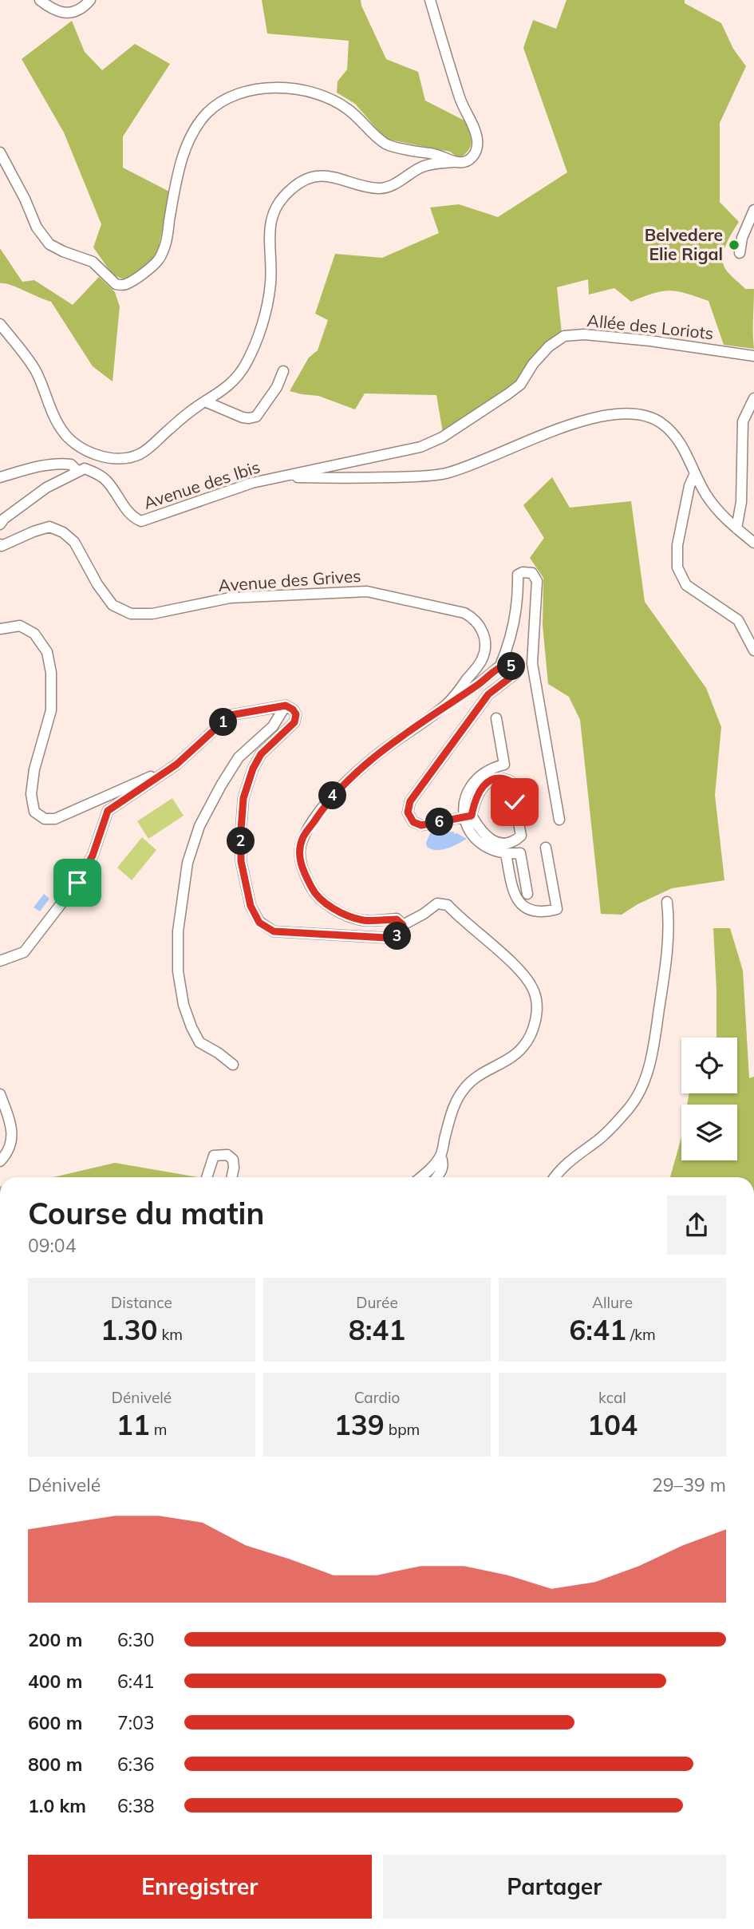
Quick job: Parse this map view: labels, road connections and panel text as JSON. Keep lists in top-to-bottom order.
{
  "streets": {
    "street": ["Allée des Loriots", "Avenue des Ibis", "Avenue des Grives"]
  },
  "crossings": [
    ["Allée des Loriots", "Avenue des Ibis"]
  ],
  "places": ["Belvedere Elie Rigal"],
  "page": {
    "pins": [
      "5",
      "1",
      "4",
      "6",
      "2",
      "3"
    ],
    "heading": ["Course du matin", "09:04"],
    "stats": [
      ["Distance", "1.30 km"],
      ["Durée", "8:41"],
      ["Allure", "6:41 /km"],
      ["Dénivelé", "11 m"],
      ["Cardio", "139 bpm"],
      ["kcal", "104"]
    ],
    "chart": ["Dénivelé", "29–39 m"],
    "list": [
      {
        "name": "200 m",
        "note": "6:30"
      },
      {
        "name": "400 m",
        "note": "6:41"
      },
      {
        "name": "600 m",
        "note": "7:03"
      },
      {
        "name": "800 m",
        "note": "6:36"
      },
      {
        "name": "1.0 km",
        "note": "6:38"
      }
    ],
    "buttons": ["Enregistrer", "Partager"]
  }
}
